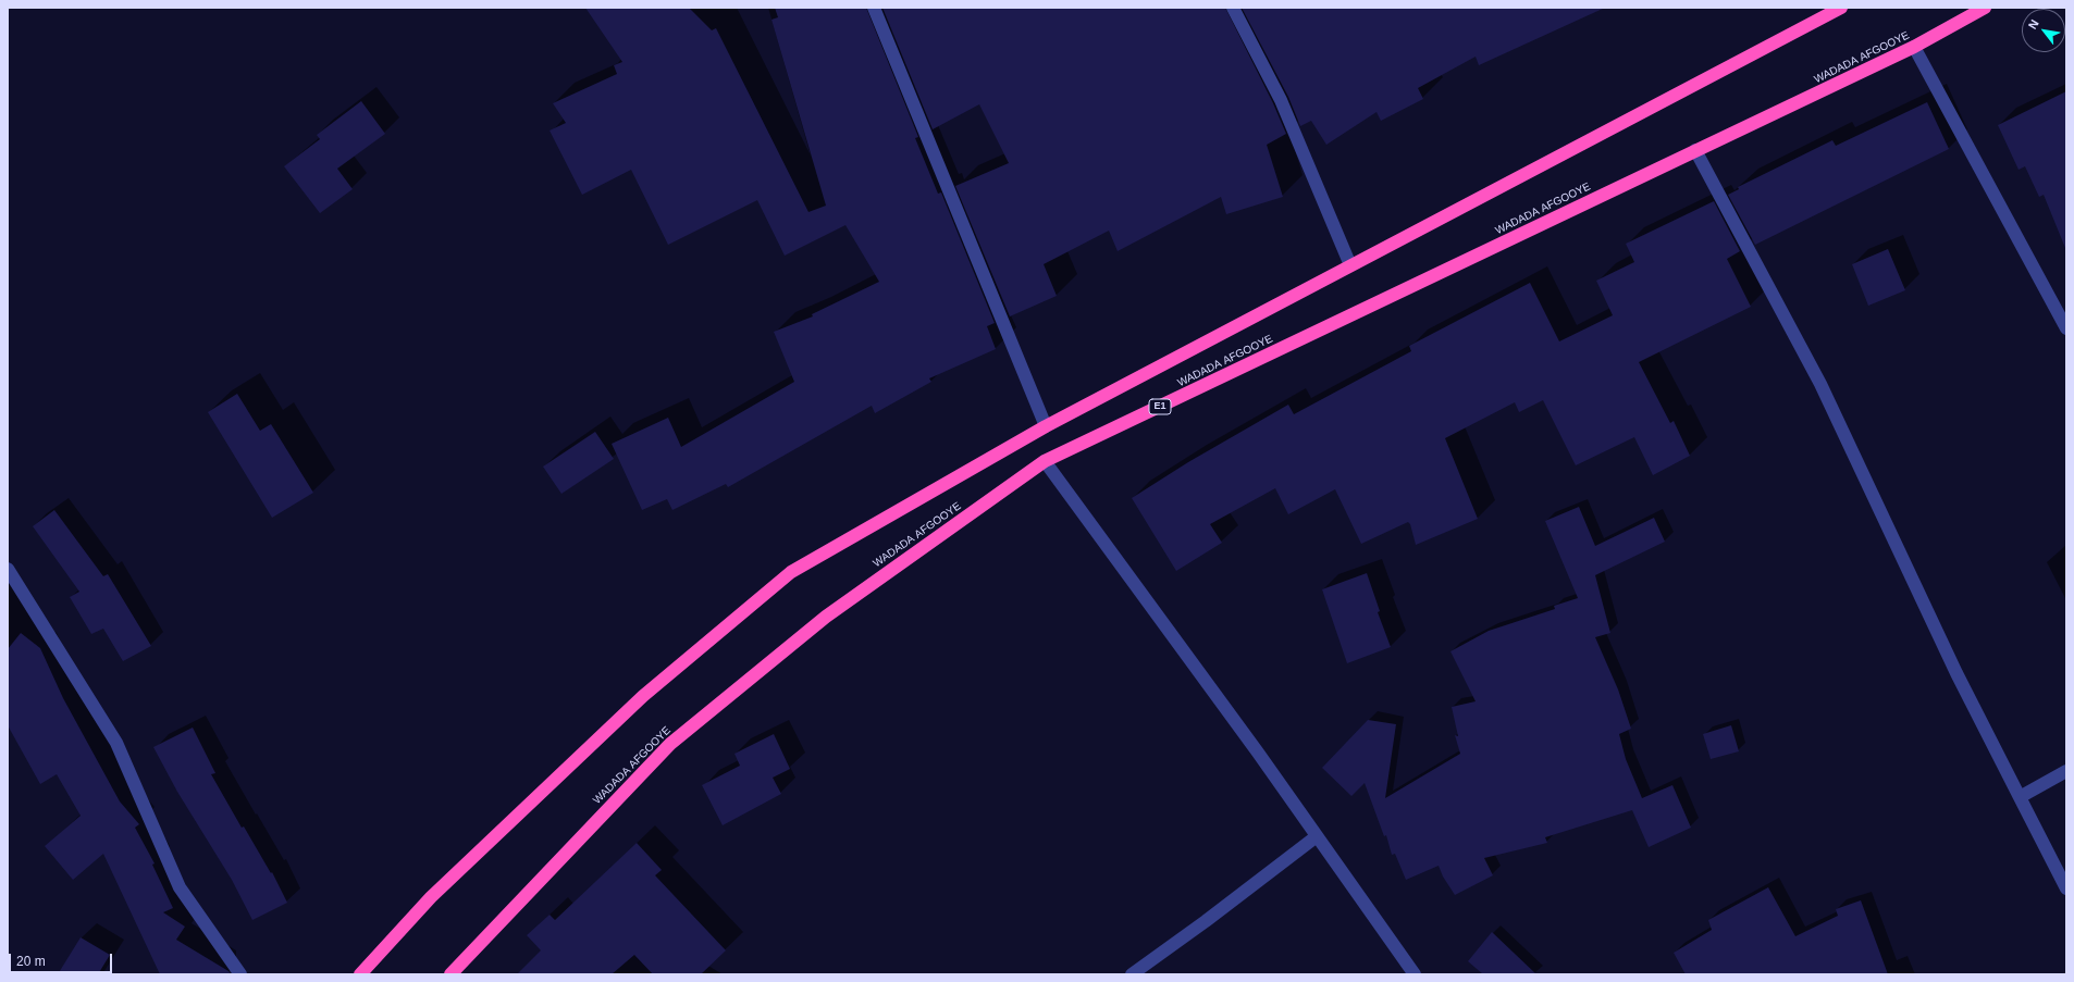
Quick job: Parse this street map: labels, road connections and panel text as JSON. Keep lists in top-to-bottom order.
{
  "streets": {
    "highway": ["WADADA AFGOOYE", "E1"]
  },
  "scale_bar": "20 m",
  "north": "top left"
}
